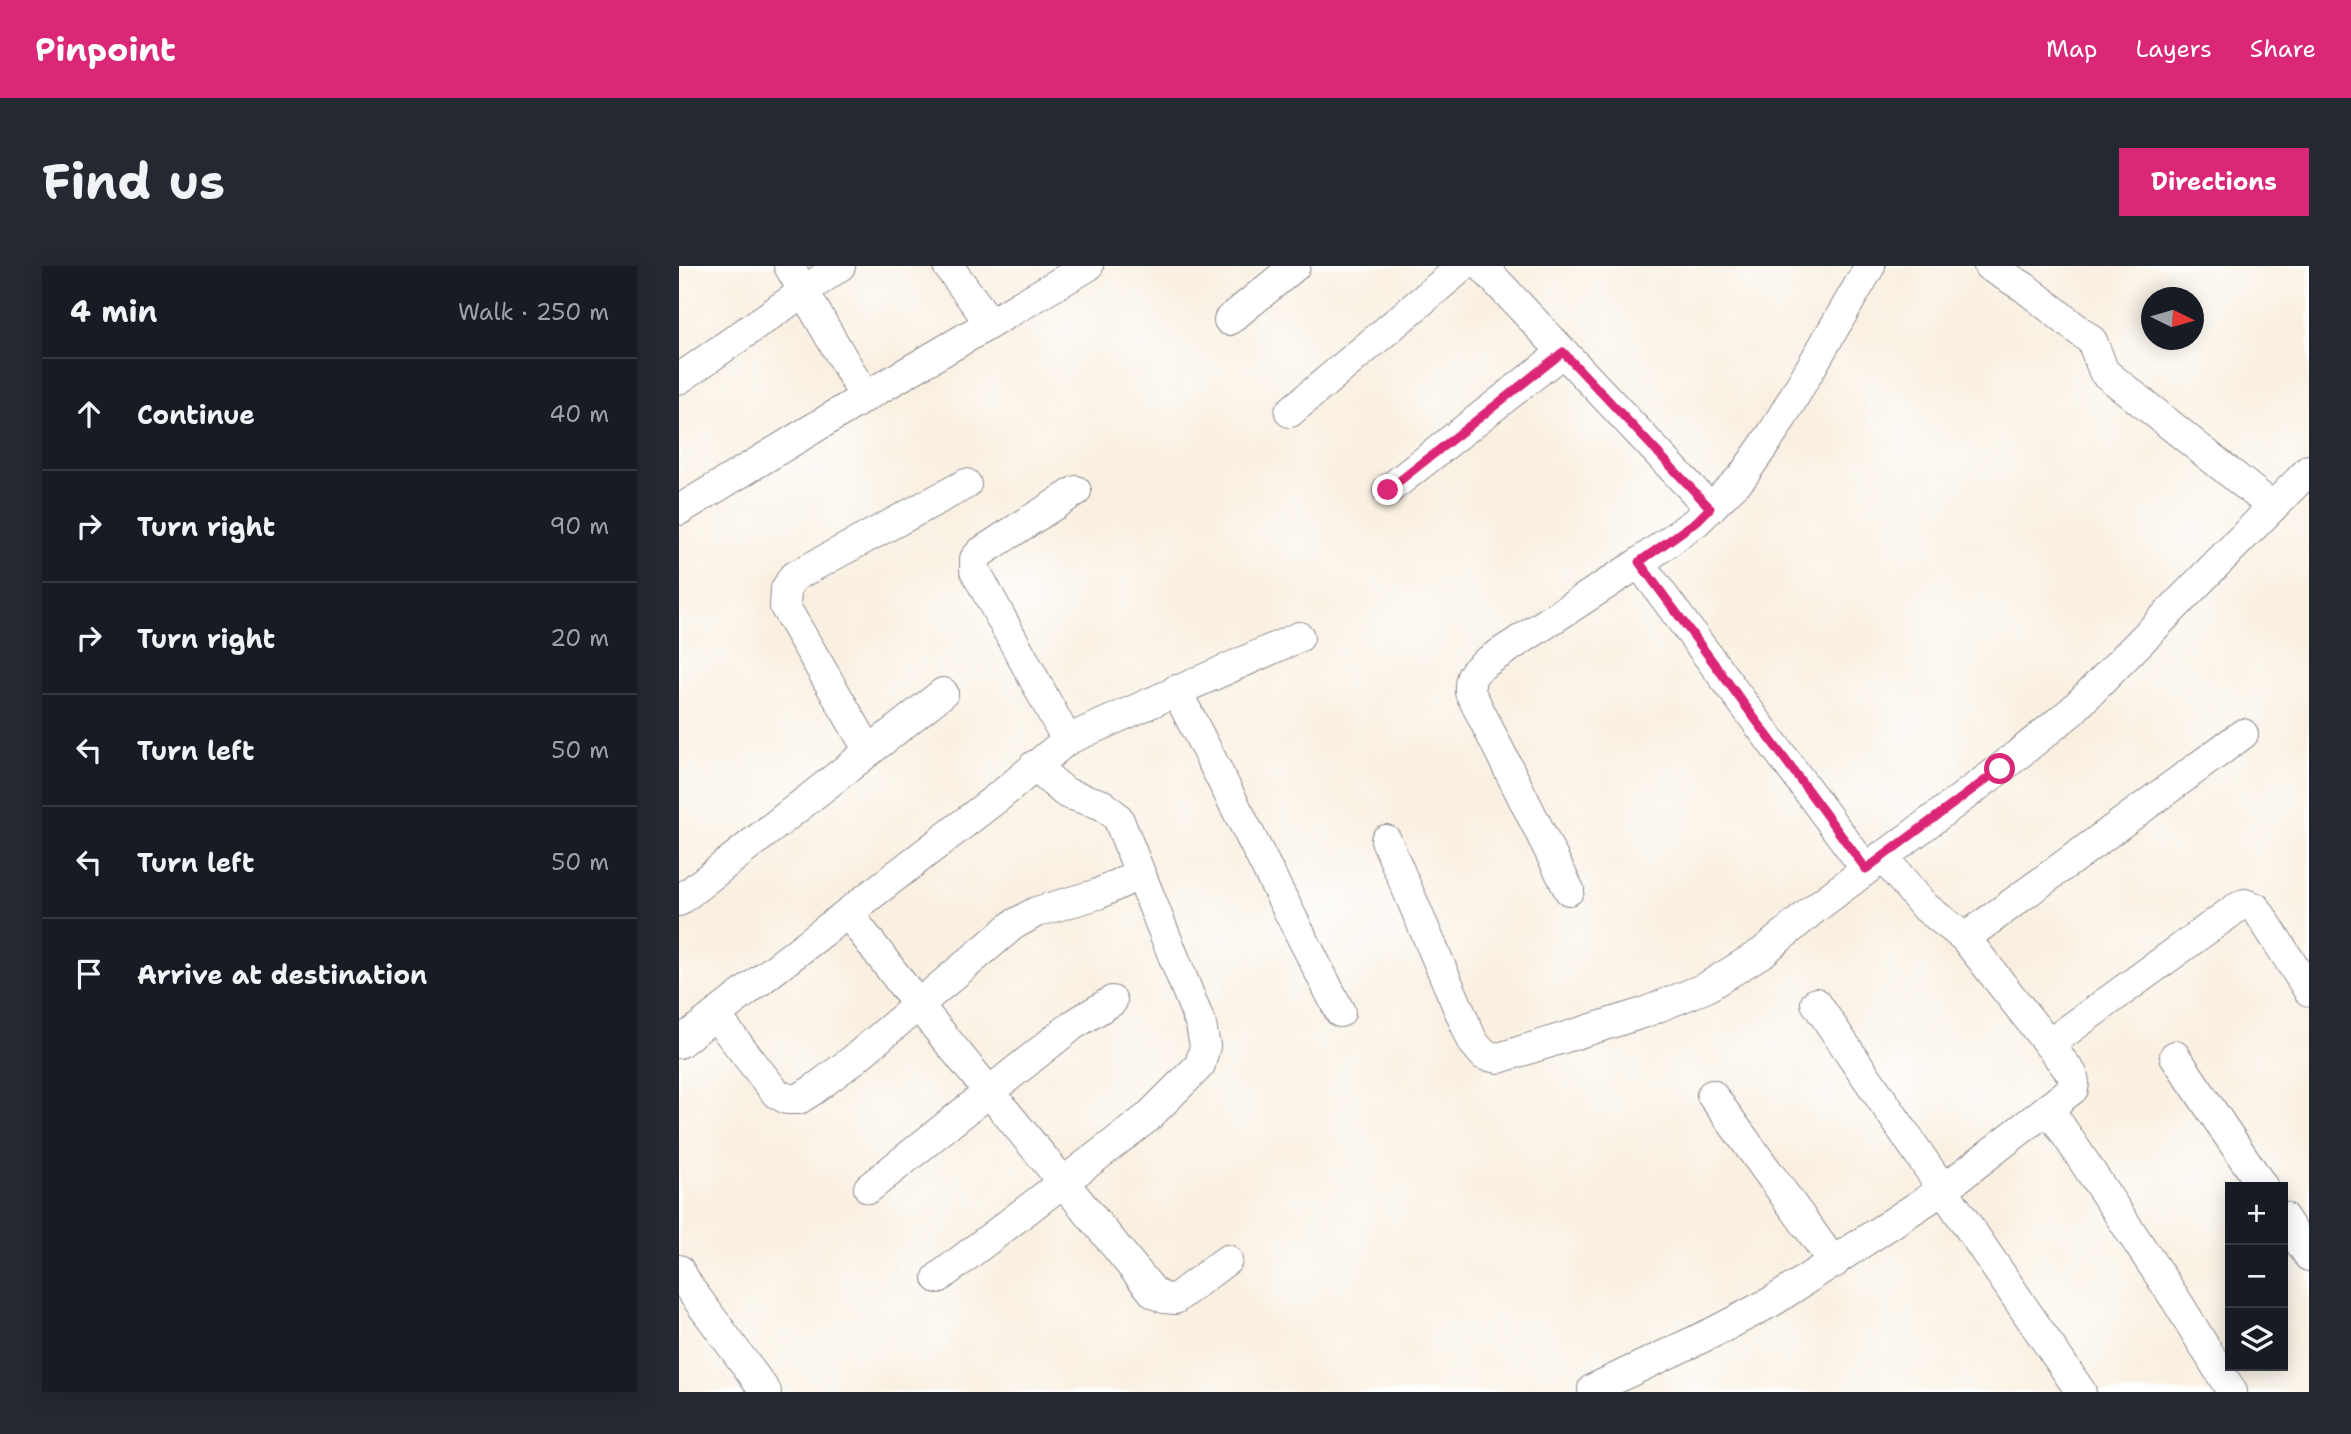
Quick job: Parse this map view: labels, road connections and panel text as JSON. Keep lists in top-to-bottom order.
{
  "north": "right",
  "page": {
    "header": "Pinpoint",
    "nav": ["Map", "Layers", "Share"],
    "buttons": "Directions",
    "title": "Find us",
    "heading": ["4 min", "Walk · 250 m"],
    "list": [
      ["Continue", "40 m"],
      ["Turn right", "90 m"],
      ["Turn right", "20 m"],
      ["Turn left", "50 m"],
      ["Turn left", "50 m"],
      "Arrive at destination"
    ],
    "map_buttons": ["+", "−"]
  }
}
